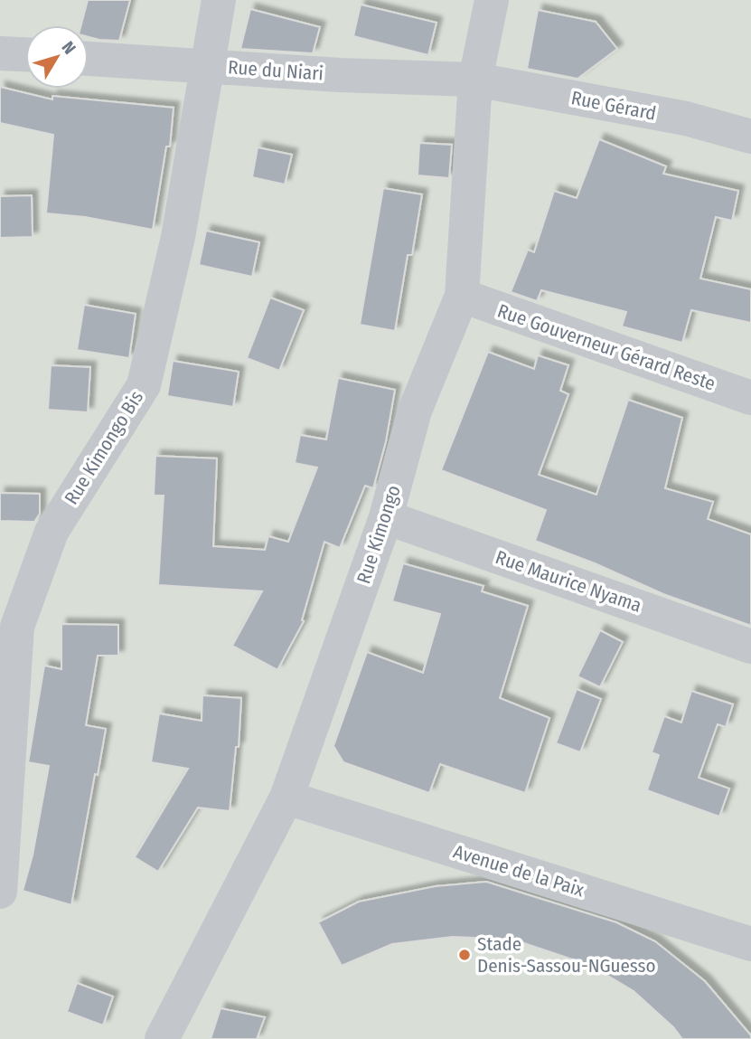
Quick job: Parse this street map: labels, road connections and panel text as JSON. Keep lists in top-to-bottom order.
{
  "streets": {
    "street": [
      "Rue du Niari",
      "Rue Gérard",
      "Rue Gouverneur Gérard Reste",
      "Rue Kimongo Bis",
      "Rue Kimongo",
      "Rue Maurice Nyama",
      "Avenue de la Paix"
    ]
  },
  "crossings": [
    ["Rue du Niari", "Rue Gérard"],
    ["Rue du Niari", "Rue Kimongo Bis"],
    ["Rue du Niari", "Rue Kimongo"],
    ["Rue Gérard", "Rue Kimongo"],
    ["Rue Gouverneur Gérard Reste", "Rue Kimongo"],
    ["Rue Kimongo", "Rue Maurice Nyama"],
    ["Rue Kimongo", "Avenue de la Paix"]
  ],
  "places": ["Stade Denis-Sassou-NGuesso"],
  "north": "top right"
}
